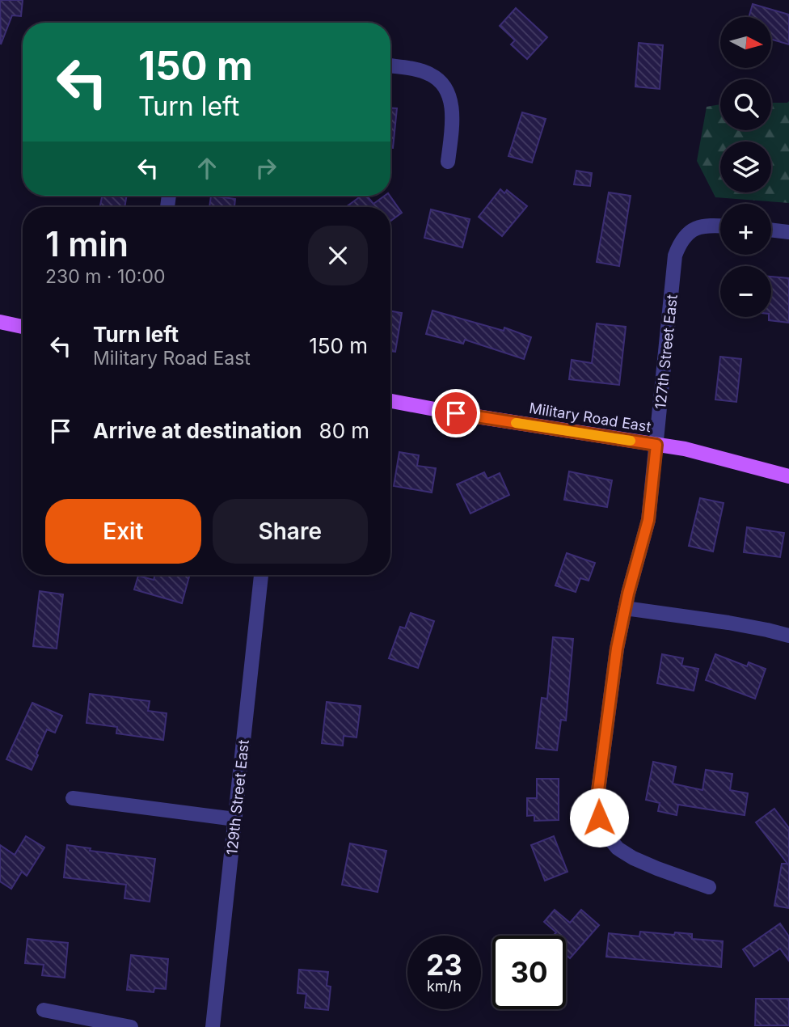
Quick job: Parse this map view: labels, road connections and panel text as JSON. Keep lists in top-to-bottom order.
{
  "streets": {
    "main road": ["Military Road East"],
    "street": ["127th Street East", "129th Street East"]
  },
  "crossings": [
    ["127th Street East", "Military Road East"]
  ],
  "north": "right",
  "page": {
    "map_buttons": ["+", "−"],
    "turn": ["150 m", "Turn left"],
    "heading": ["1 min", "230 m · 10:00"],
    "list": [
      {
        "name": "Turn left",
        "note": "Military Road East",
        "value": "150 m"
      },
      {
        "name": "Arrive at destination",
        "value": "80 m"
      }
    ],
    "buttons": ["Exit", "Share"],
    "speed": "23 km/h",
    "limit": "30"
  }
}
